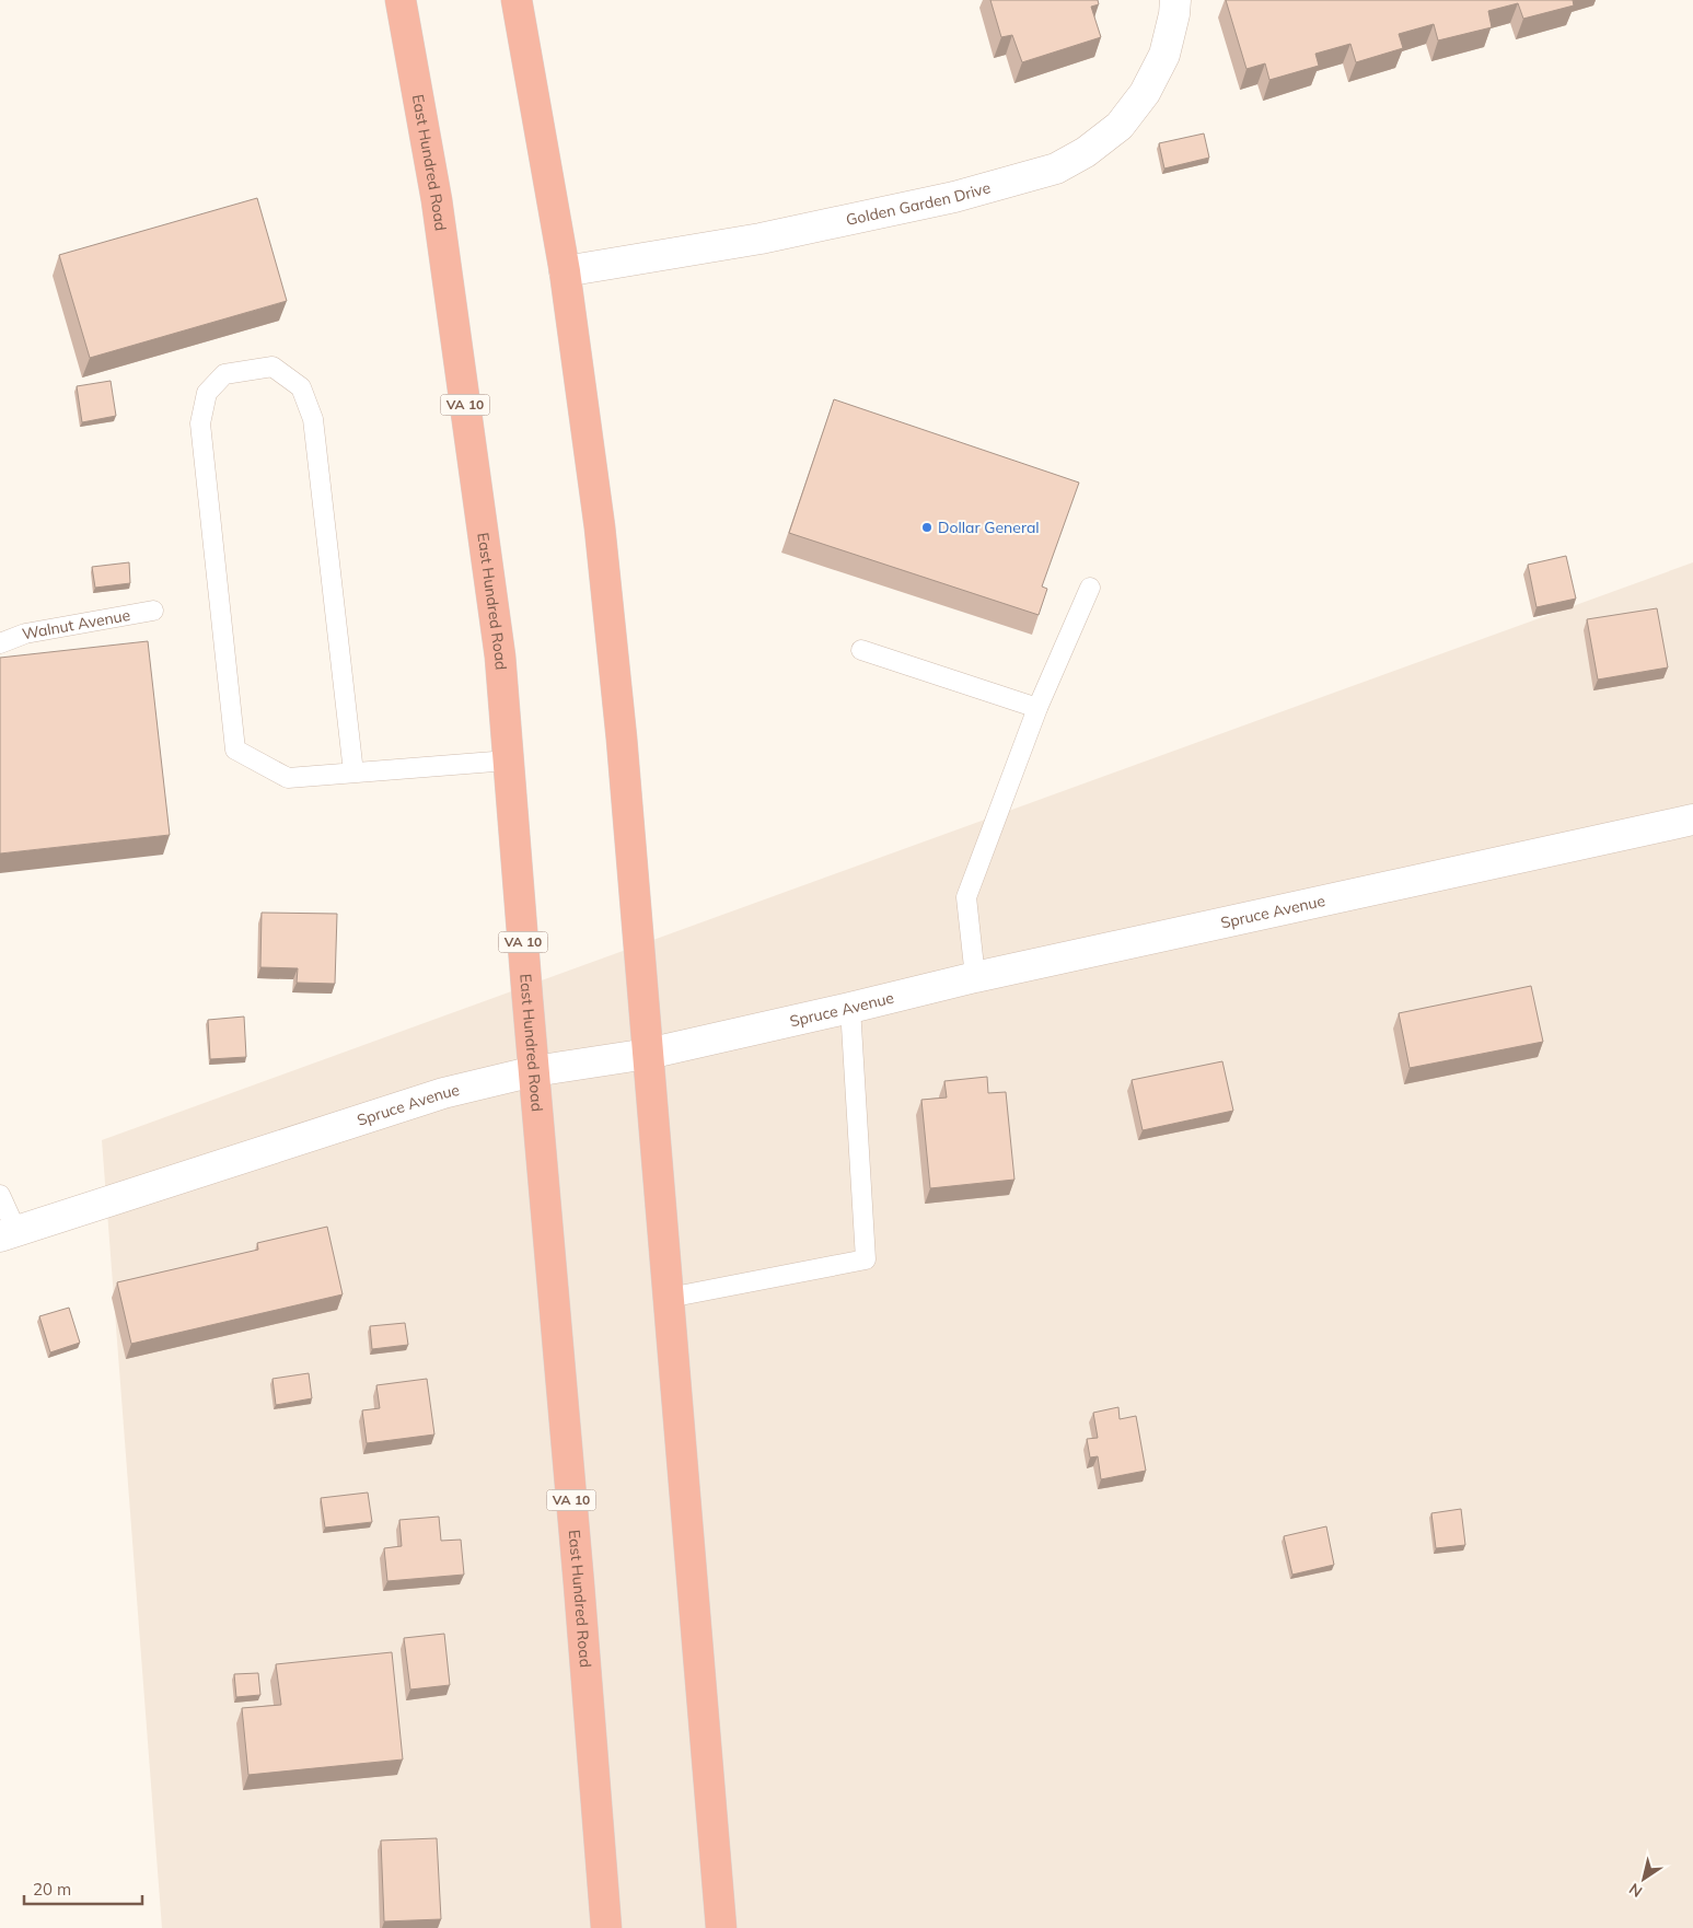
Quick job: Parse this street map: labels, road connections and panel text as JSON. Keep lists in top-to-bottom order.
{
  "streets": {
    "highway": ["East Hundred Road", "VA 10"],
    "street": ["Golden Garden Drive", "Spruce Avenue"],
    "lane": ["Walnut Avenue"]
  },
  "crossings": [
    ["East Hundred Road", "Spruce Avenue"]
  ],
  "places": ["Dollar General"],
  "scale_bar": "20 m",
  "north": "bottom left"
}
